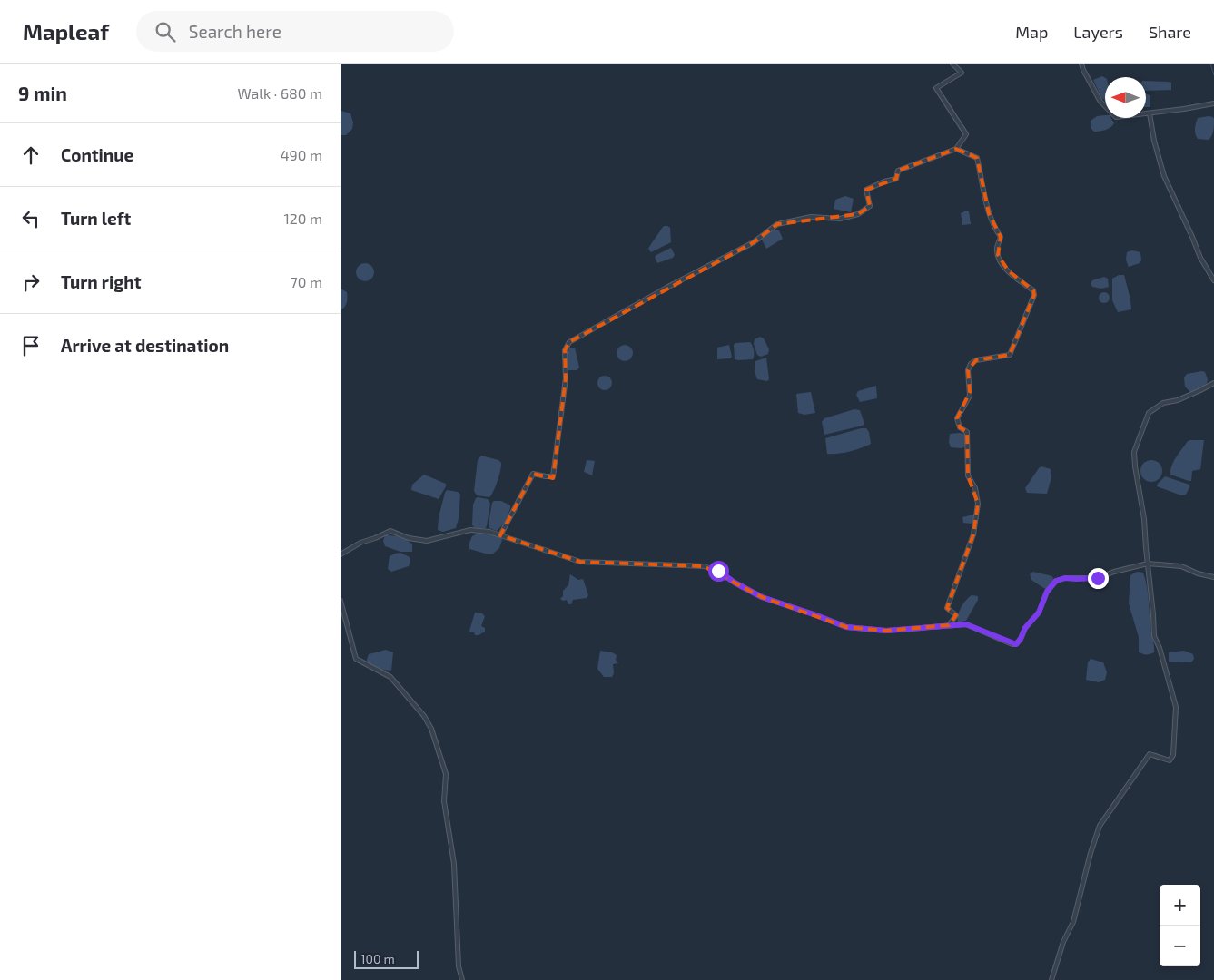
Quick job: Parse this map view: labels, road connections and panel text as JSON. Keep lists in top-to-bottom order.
{
  "scale_bar": "100 m",
  "north": "left",
  "page": {
    "header": "Mapleaf",
    "search": "Search here",
    "nav": ["Map", "Layers", "Share"],
    "heading": ["9 min", "Walk · 680 m"],
    "list": [
      ["Continue", "490 m"],
      ["Turn left", "120 m"],
      ["Turn right", "70 m"],
      "Arrive at destination"
    ],
    "map_buttons": ["+", "−"],
    "scale": "100 m"
  }
}
